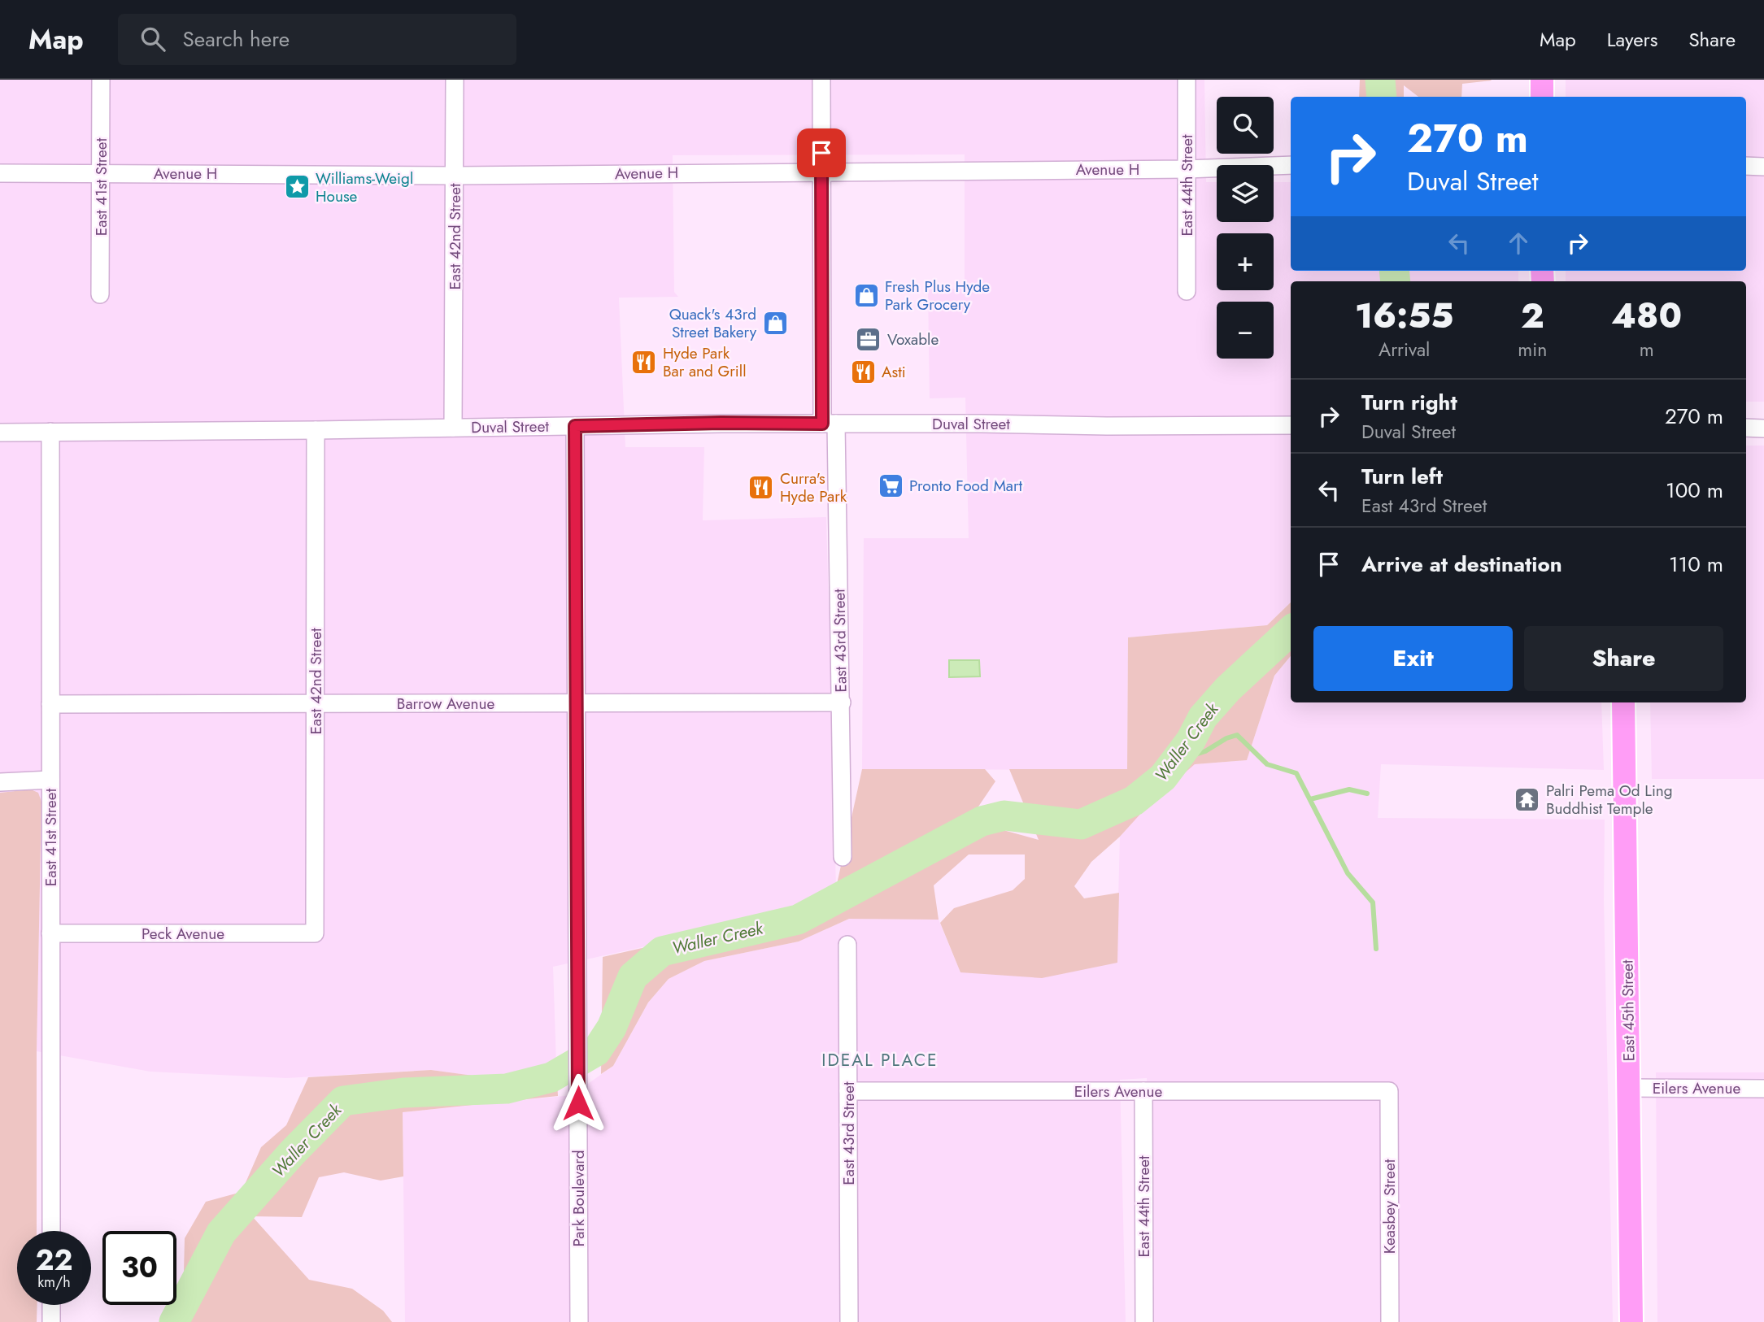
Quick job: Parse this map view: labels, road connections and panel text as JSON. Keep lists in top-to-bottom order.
{
  "streets": {
    "main road": ["East 45th Street"],
    "street": [
      "Avenue H",
      "East 44th Street",
      "East 41st Street",
      "East 42nd Street",
      "Duval Street",
      "East 43rd Street",
      "Barrow Avenue",
      "Peck Avenue",
      "Eilers Avenue",
      "Park Boulevard",
      "Keasbey Street"
    ]
  },
  "crossings": [
    ["Avenue H", "East 44th Street"],
    ["Avenue H", "East 41st Street"],
    ["Avenue H", "East 42nd Street"],
    ["Avenue H", "East 43rd Street"],
    ["East 44th Street", "Eilers Avenue"],
    ["East 41st Street", "Duval Street"],
    ["East 41st Street", "Barrow Avenue"],
    ["East 41st Street", "Peck Avenue"],
    ["East 42nd Street", "Duval Street"],
    ["East 42nd Street", "Barrow Avenue"],
    ["East 42nd Street", "Peck Avenue"],
    ["Duval Street", "East 43rd Street"],
    ["Duval Street", "Park Boulevard"],
    ["East 43rd Street", "Barrow Avenue"],
    ["East 43rd Street", "Eilers Avenue"],
    ["Barrow Avenue", "Park Boulevard"],
    ["East 45th Street", "Eilers Avenue"],
    ["Eilers Avenue", "Keasbey Street"]
  ],
  "districts": ["IDEAL PLACE"],
  "water": ["Waller Creek"],
  "places": {
    "place": ["Williams-Weigl House"],
    "shop": ["Fresh Plus Hyde Park Grocery", "Quack's 43rd Street Bakery"],
    "office": ["Voxable"],
    "restaurant": ["Hyde Park Bar and Grill", "Asti", "Curra's Hyde Park"],
    "supermarket": ["Pronto Food Mart"],
    "temple": ["Palri Pema Od Ling Buddhist Temple"]
  },
  "page": {
    "header": "Map",
    "search": "Search here",
    "nav": ["Map", "Layers", "Share"],
    "map_buttons": ["+", "−"],
    "turn": ["270 m", "Duval Street"],
    "eta": [
      "16:55",
      "Arrival",
      "2",
      "min",
      "480",
      "m"
    ],
    "list": [
      {
        "name": "Turn right",
        "note": "Duval Street",
        "value": "270 m"
      },
      {
        "name": "Turn left",
        "note": "East 43rd Street",
        "value": "100 m"
      },
      {
        "name": "Arrive at destination",
        "value": "110 m"
      }
    ],
    "buttons": ["Exit", "Share"],
    "speed": "22 km/h",
    "limit": "30"
  }
}
